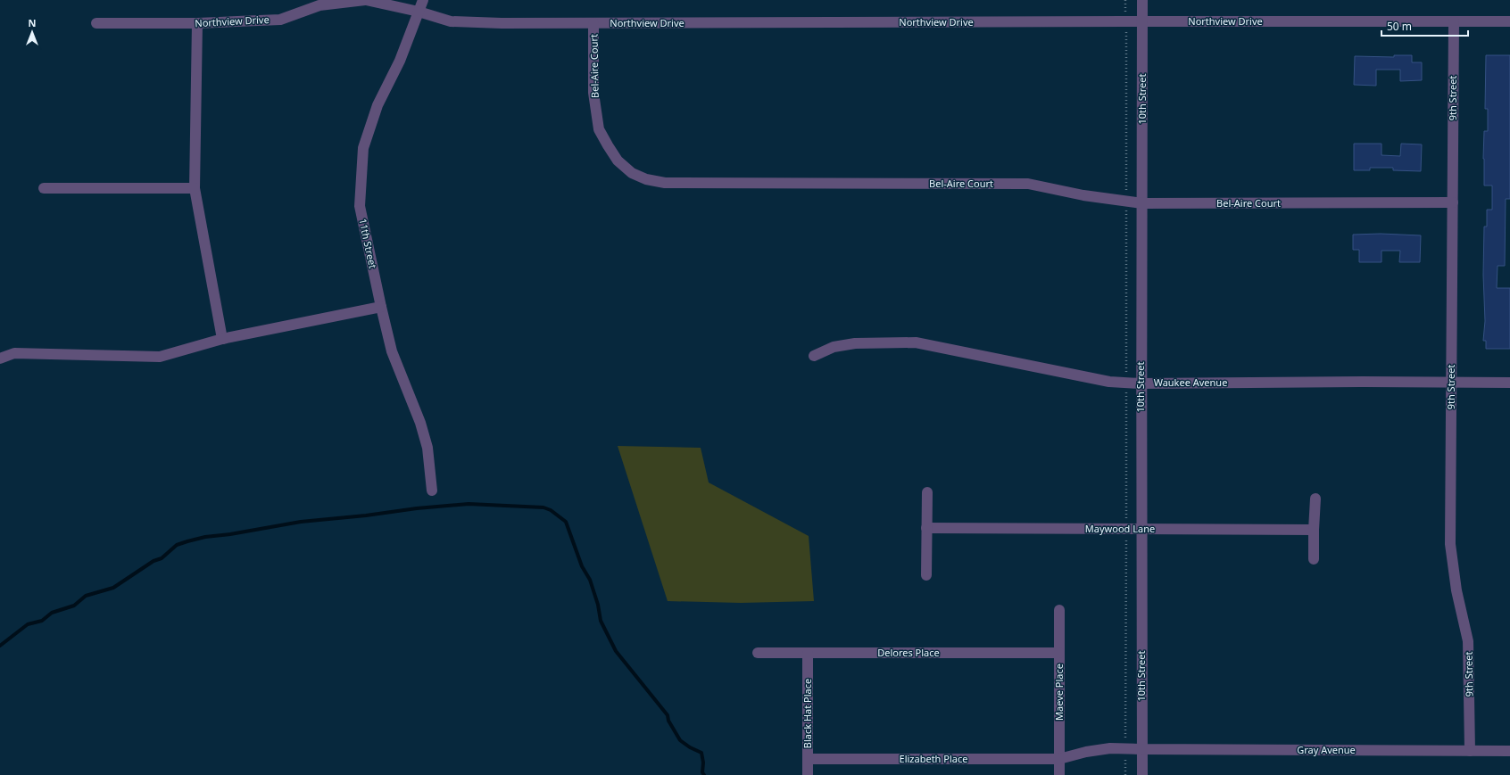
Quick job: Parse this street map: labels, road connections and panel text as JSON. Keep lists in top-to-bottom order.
{
  "streets": {
    "street": [
      "Northview Drive",
      "Bel-Aire Court",
      "9th Street",
      "10th Street",
      "11th Street",
      "Waukee Avenue",
      "Maywood Lane",
      "Delores Place",
      "Maeve Place",
      "Black Hat Place",
      "Gray Avenue",
      "Elizabeth Place"
    ]
  },
  "crossings": [
    ["Northview Drive", "Bel-Aire Court"],
    ["Northview Drive", "9th Street"],
    ["Northview Drive", "10th Street"],
    ["Northview Drive", "11th Street"],
    ["Bel-Aire Court", "9th Street"],
    ["Bel-Aire Court", "10th Street"],
    ["9th Street", "Waukee Avenue"],
    ["9th Street", "Gray Avenue"],
    ["10th Street", "Waukee Avenue"],
    ["10th Street", "Maywood Lane"],
    ["10th Street", "Gray Avenue"],
    ["Delores Place", "Maeve Place"],
    ["Delores Place", "Black Hat Place"],
    ["Maeve Place", "Gray Avenue"],
    ["Maeve Place", "Elizabeth Place"],
    ["Black Hat Place", "Elizabeth Place"],
    ["Gray Avenue", "Elizabeth Place"]
  ],
  "scale_bar": "50 m",
  "north": "top"
}
